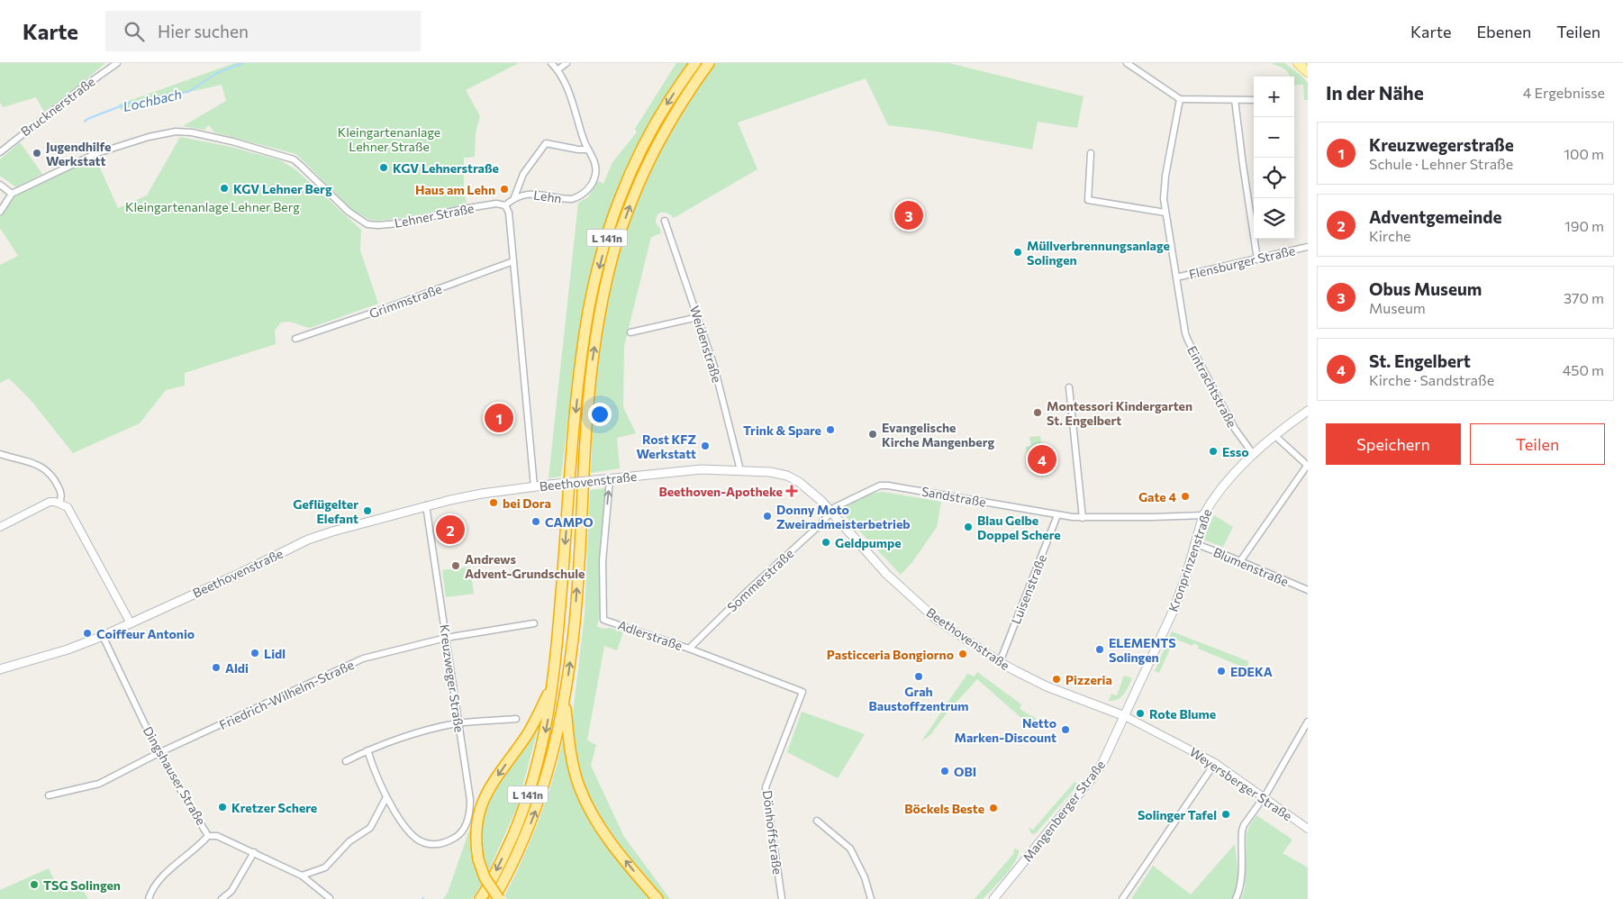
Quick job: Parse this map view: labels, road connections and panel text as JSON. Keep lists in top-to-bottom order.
{
  "streets": {
    "highway": ["L 141n"],
    "main road": ["Beethovenstraße", "Kronprinzenstraße", "Mangenberger Straße"],
    "street": [
      "Brucknerstraße",
      "Lehn",
      "Lehner Straße",
      "Flensburger Straße",
      "Grimmstraße",
      "Weidenstraße",
      "Eintrachtstraße",
      "Sandstraße",
      "Blumenstraße",
      "Sommerstraße",
      "Luisenstraße",
      "Adlerstraße",
      "Kreuzweger Straße",
      "Friedrich-Wilhelm-Straße",
      "Dingshauser Straße",
      "Weyersberger Straße",
      "Dönhoffstraße"
    ]
  },
  "crossings": [
    ["Lehn", "Lehner Straße"],
    ["Flensburger Straße", "Eintrachtstraße"],
    ["Weidenstraße", "Beethovenstraße"],
    ["Eintrachtstraße", "Kronprinzenstraße"],
    ["Beethovenstraße", "Sandstraße"],
    ["Beethovenstraße", "Kronprinzenstraße"],
    ["Beethovenstraße", "Sommerstraße"],
    ["Beethovenstraße", "Luisenstraße"],
    ["Beethovenstraße", "Adlerstraße"],
    ["Beethovenstraße", "Kreuzweger Straße"],
    ["Beethovenstraße", "Dingshauser Straße"],
    ["Beethovenstraße", "Weyersberger Straße"],
    ["Beethovenstraße", "Mangenberger Straße"],
    ["Sandstraße", "Kronprinzenstraße"],
    ["Sandstraße", "Sommerstraße"],
    ["Sandstraße", "Luisenstraße"],
    ["Kronprinzenstraße", "Blumenstraße"],
    ["Kronprinzenstraße", "Weyersberger Straße"],
    ["Kronprinzenstraße", "Mangenberger Straße"],
    ["Sommerstraße", "Adlerstraße"],
    ["Adlerstraße", "Dönhoffstraße"],
    ["Kreuzweger Straße", "Friedrich-Wilhelm-Straße"],
    ["Friedrich-Wilhelm-Straße", "Dingshauser Straße"],
    ["Weyersberger Straße", "Mangenberger Straße"]
  ],
  "one_way": ["Adlerstraße"],
  "water": ["Lochbach"],
  "parks": ["Kleingartenanlage Lehner Straße", "Kleingartenanlage Lehner Berg"],
  "places": {
    "other": [
      "Jugendhilfe Werkstatt",
      "KGV Lehnerstraße",
      "KGV Lehner Berg",
      "Haus am Lehn",
      "Müllverbrennungsanlage Solingen",
      "Montessori Kindergarten St. Engelbert",
      "Trink & Spare",
      "Evangelische Kirche Mangenberg",
      "Rost KFZ Werkstatt",
      "Esso",
      "Gate 4",
      "bei Dora",
      "Geflügelter Elefant",
      "Donny Moto Zweiradmeisterbetrieb",
      "CAMPO",
      "Blau Gelbe Doppel Schere",
      "Geldpumpe",
      "Andrews Advent-Grundschule",
      "Coiffeur Antonio",
      "ELEMENTS Solingen",
      "Lidl",
      "Pasticceria Bongiorno",
      "Aldi",
      "EDEKA",
      "Grah Baustoffzentrum",
      "Pizzeria",
      "Rote Blume",
      "Netto Marken-Discount",
      "OBI",
      "Kretzer Schere",
      "Böckels Beste",
      "Solinger Tafel",
      "TSG Solingen"
    ],
    "health": ["Beethoven-Apotheke"]
  },
  "page": {
    "header": "Karte",
    "search": "Hier suchen",
    "nav": ["Karte", "Ebenen", "Teilen"],
    "heading": ["In der Nähe", "4 Ergebnisse"],
    "map_buttons": ["+", "−"],
    "list": [
      {
        "mark": "1",
        "name": "Kreuzwegerstraße",
        "note": "Schule · Lehner Straße",
        "value": "100 m"
      },
      {
        "mark": "2",
        "name": "Adventgemeinde",
        "note": "Kirche",
        "value": "190 m"
      },
      {
        "mark": "3",
        "name": "Obus Museum",
        "note": "Museum",
        "value": "370 m"
      },
      {
        "mark": "4",
        "name": "St. Engelbert",
        "note": "Kirche · Sandstraße",
        "value": "450 m"
      }
    ],
    "pins": [
      "3",
      "1",
      "4",
      "2"
    ],
    "buttons": ["Speichern", "Teilen"]
  }
}
